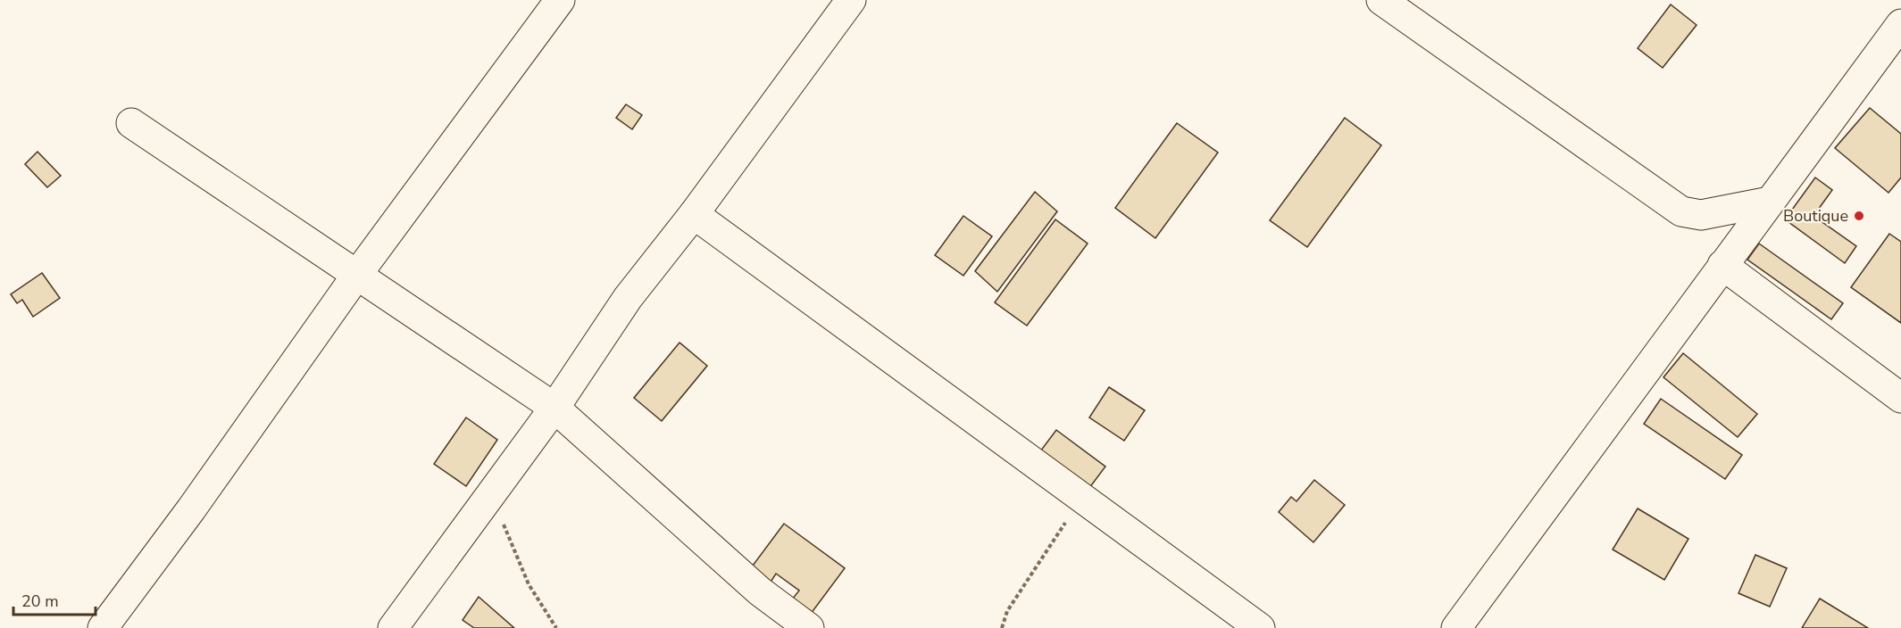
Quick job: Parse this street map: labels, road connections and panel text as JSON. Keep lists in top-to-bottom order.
{
  "places": ["Boutique"],
  "scale_bar": "20 m"
}
